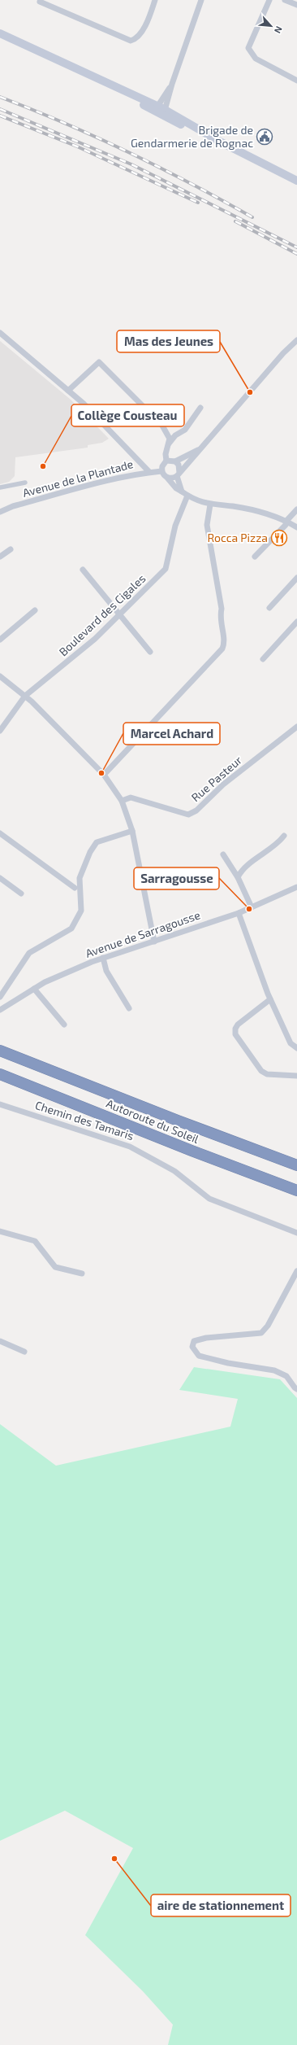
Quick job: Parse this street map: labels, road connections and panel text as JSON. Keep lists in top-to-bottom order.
{
  "streets": {
    "highway": ["Autoroute du Soleil"],
    "street": [
      "Avenue de la Plantade",
      "Boulevard des Cigales",
      "Rue Pasteur",
      "Avenue de Sarragousse",
      "Chemin des Tamaris"
    ]
  },
  "places": {
    "public building": ["Brigade de Gendarmerie de Rognac"],
    "other": [
      "Mas des Jeunes",
      "Collège Cousteau",
      "Marcel Achard",
      "Sarragousse",
      "aire de stationnement"
    ],
    "restaurant": ["Rocca Pizza"]
  },
  "north": "bottom right"
}
